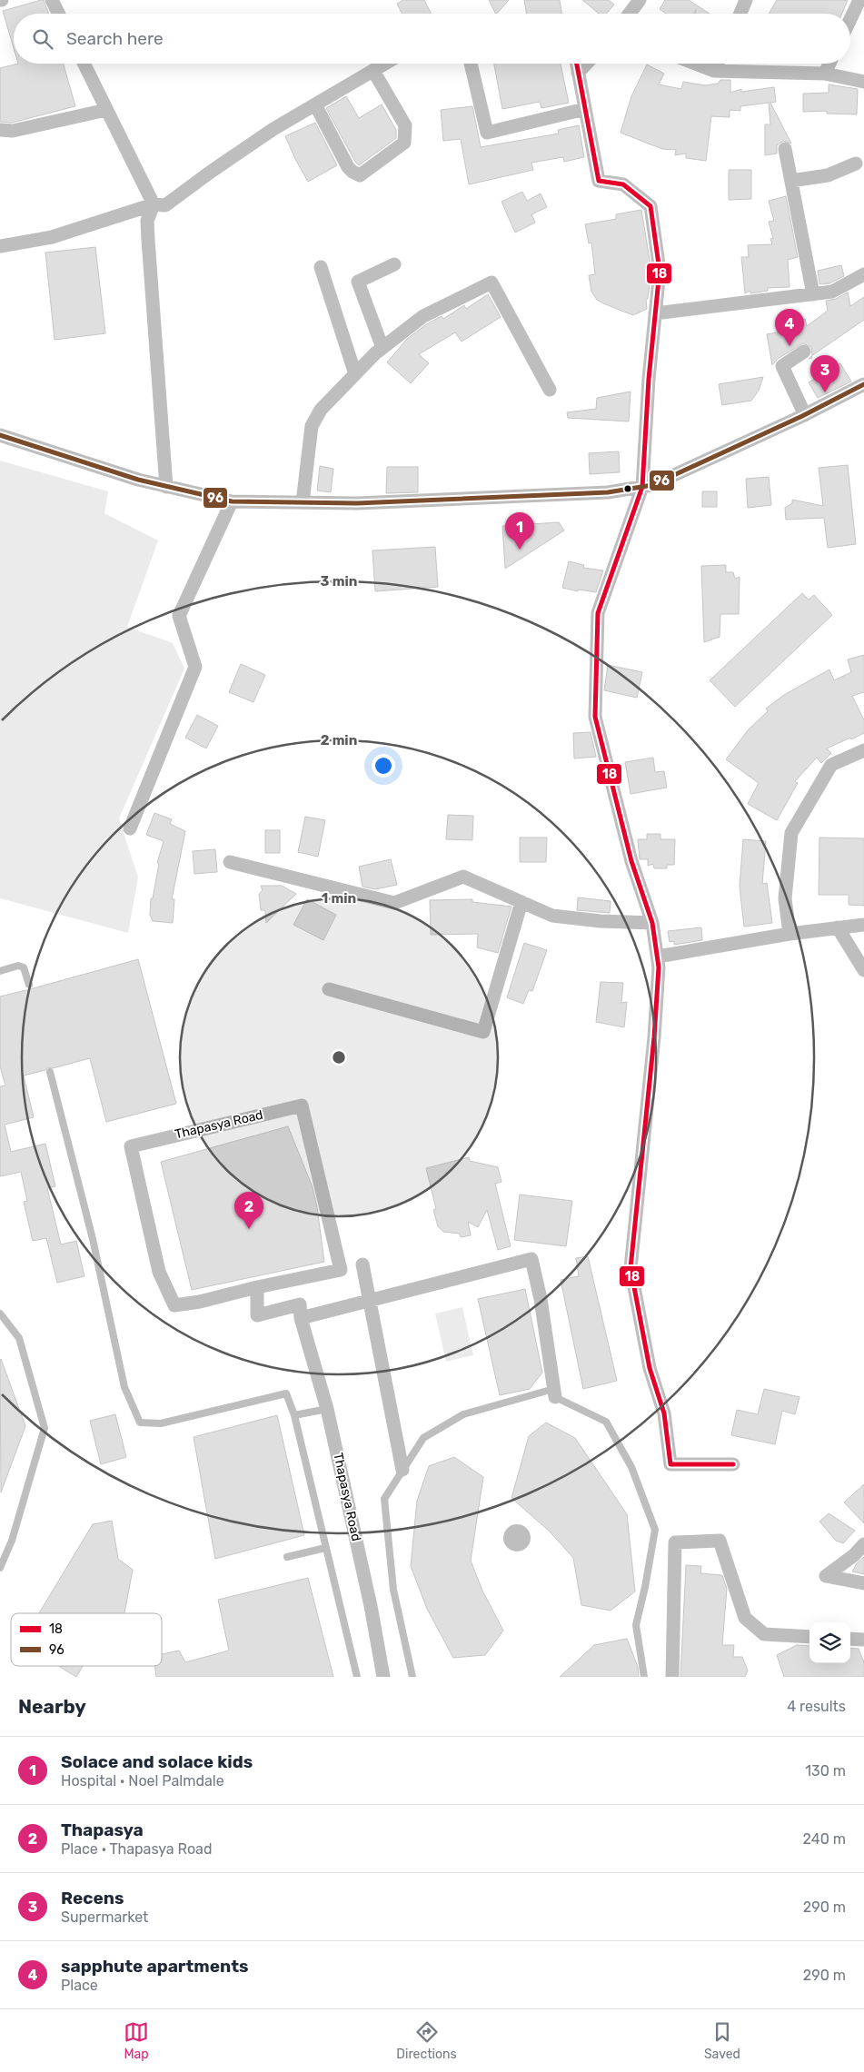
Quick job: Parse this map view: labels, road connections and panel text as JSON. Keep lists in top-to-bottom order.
{
  "streets": {
    "street": ["Thapasya Road"]
  },
  "lines": ["transit line 18", "transit line 96"],
  "legend": ["18", "96"],
  "page": {
    "search": "Search here",
    "pins": [
      "4",
      "3",
      "1",
      "2"
    ],
    "heading": ["Nearby", "4 results"],
    "list": [
      {
        "mark": "1",
        "name": "Solace and solace kids",
        "note": "Hospital · Noel Palmdale",
        "value": "130 m"
      },
      {
        "mark": "2",
        "name": "Thapasya",
        "note": "Place · Thapasya Road",
        "value": "240 m"
      },
      {
        "mark": "3",
        "name": "Recens",
        "note": "Supermarket",
        "value": "290 m"
      },
      {
        "mark": "4",
        "name": "sapphute apartments",
        "note": "Place",
        "value": "290 m"
      }
    ],
    "nav": ["Map", "Directions", "Saved"]
  },
  "rings": ["3 min", "2 min", "1 min"]
}
